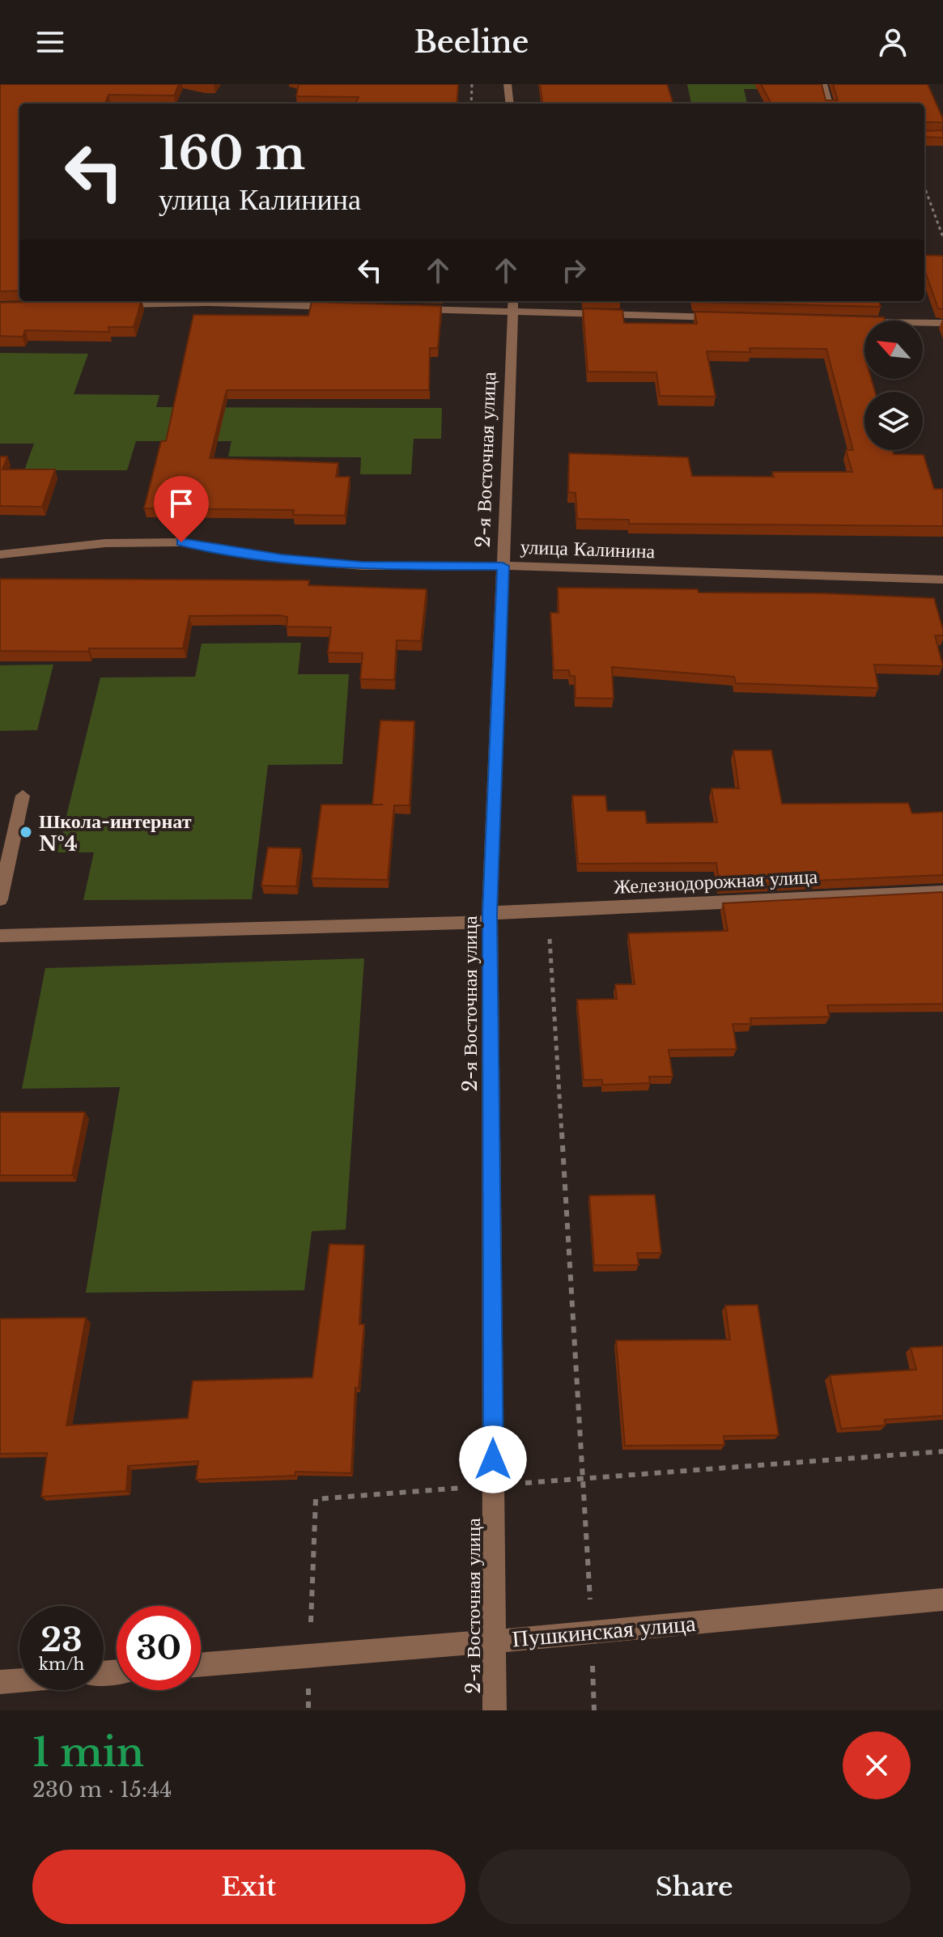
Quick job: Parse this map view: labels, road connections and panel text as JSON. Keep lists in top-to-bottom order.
{
  "streets": {
    "street": [
      "2-я Восточная улица",
      "улица Калинина",
      "Железнодорожная улица",
      "Пушкинская улица"
    ]
  },
  "crossings": [
    ["2-я Восточная улица", "улица Калинина"],
    ["2-я Восточная улица", "Железнодорожная улица"],
    ["2-я Восточная улица", "Пушкинская улица"]
  ],
  "places": ["Школа-интернат №4"],
  "north": "top left",
  "page": {
    "header": "Beeline",
    "turn": ["160 m", "улица Калинина"],
    "speed": "23 km/h",
    "limit": "30",
    "heading": ["1 min", "230 m · 15:44"],
    "buttons": ["Exit", "Share"]
  }
}
